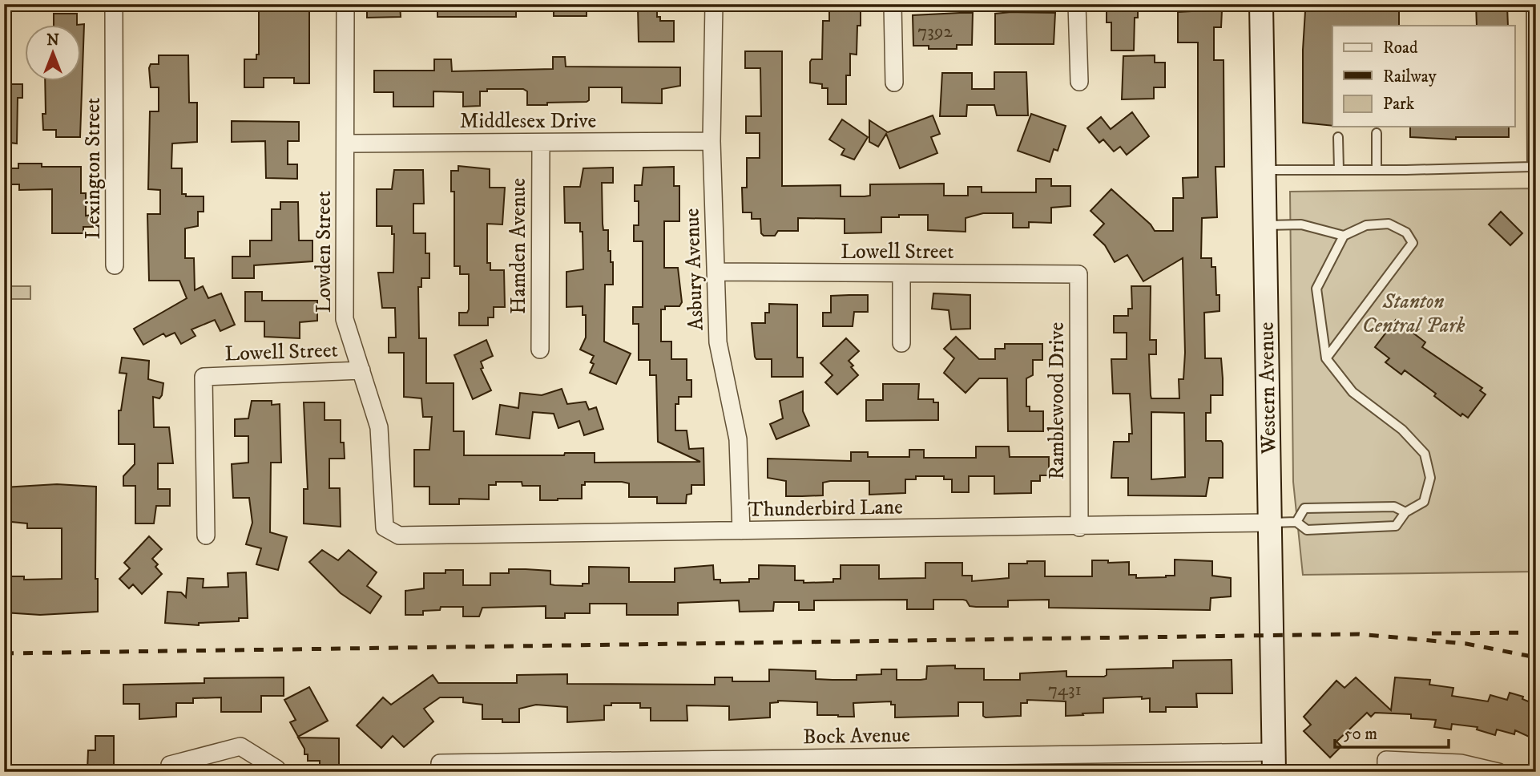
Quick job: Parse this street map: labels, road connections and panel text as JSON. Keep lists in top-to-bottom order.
{
  "streets": {
    "street": [
      "Middlesex Drive",
      "Lexington Street",
      "Hamden Avenue",
      "Lowell Street",
      "Lowden Street",
      "Asbury Avenue",
      "Western Avenue",
      "Ramblewood Drive",
      "Thunderbird Lane",
      "Bock Avenue"
    ]
  },
  "crossings": [
    ["Middlesex Drive", "Hamden Avenue"],
    ["Middlesex Drive", "Lowden Street"],
    ["Middlesex Drive", "Asbury Avenue"],
    ["Lowell Street", "Lowden Street"],
    ["Lowell Street", "Asbury Avenue"],
    ["Lowell Street", "Ramblewood Drive"],
    ["Lowden Street", "Thunderbird Lane"],
    ["Asbury Avenue", "Thunderbird Lane"],
    ["Western Avenue", "Thunderbird Lane"],
    ["Western Avenue", "Bock Avenue"],
    ["Ramblewood Drive", "Thunderbird Lane"]
  ],
  "parks": ["Stanton Central Park"],
  "house_numbers": ["7392", "7431"],
  "legend": ["Road", "Railway", "Park"],
  "scale_bar": "50 m",
  "north": "top"
}
